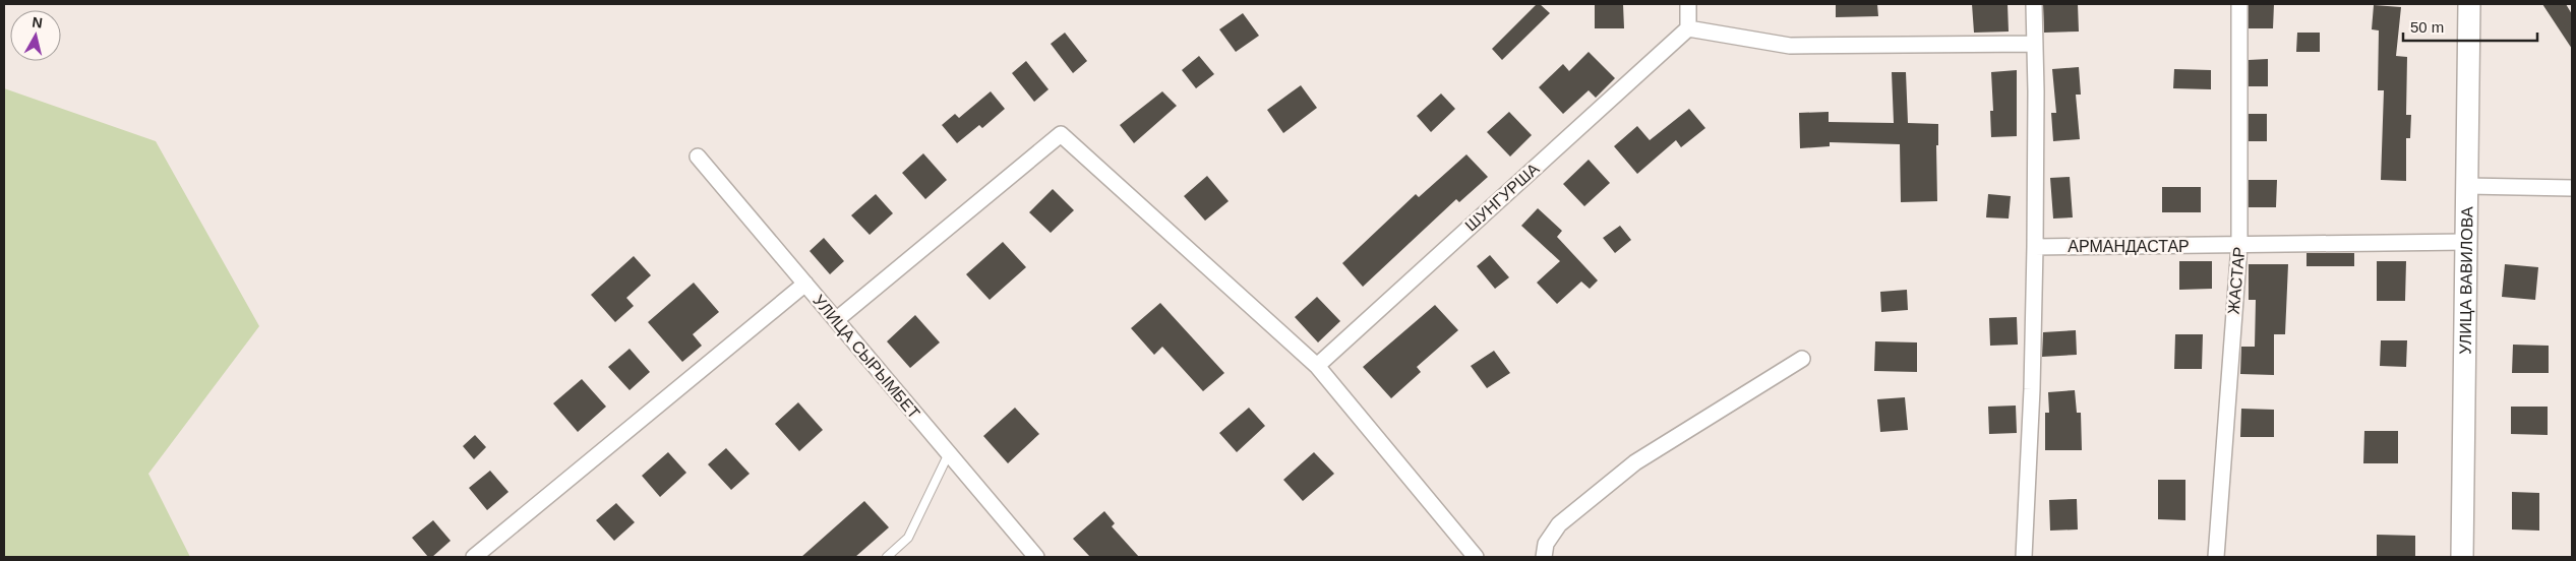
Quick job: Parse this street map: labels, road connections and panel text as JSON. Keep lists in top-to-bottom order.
{
  "streets": {
    "street": [
      "ШУНГУРША",
      "АРМАНДАСТАР",
      "ЖАСТАР",
      "УЛИЦА ВАВИЛОВА",
      "УЛИЦА СЫРЫМБЕТ"
    ]
  },
  "crossings": [
    ["АРМАНДАСТАР", "ЖАСТАР"],
    ["АРМАНДАСТАР", "УЛИЦА ВАВИЛОВА"]
  ],
  "scale_bar": "50 m",
  "north": "top"
}
